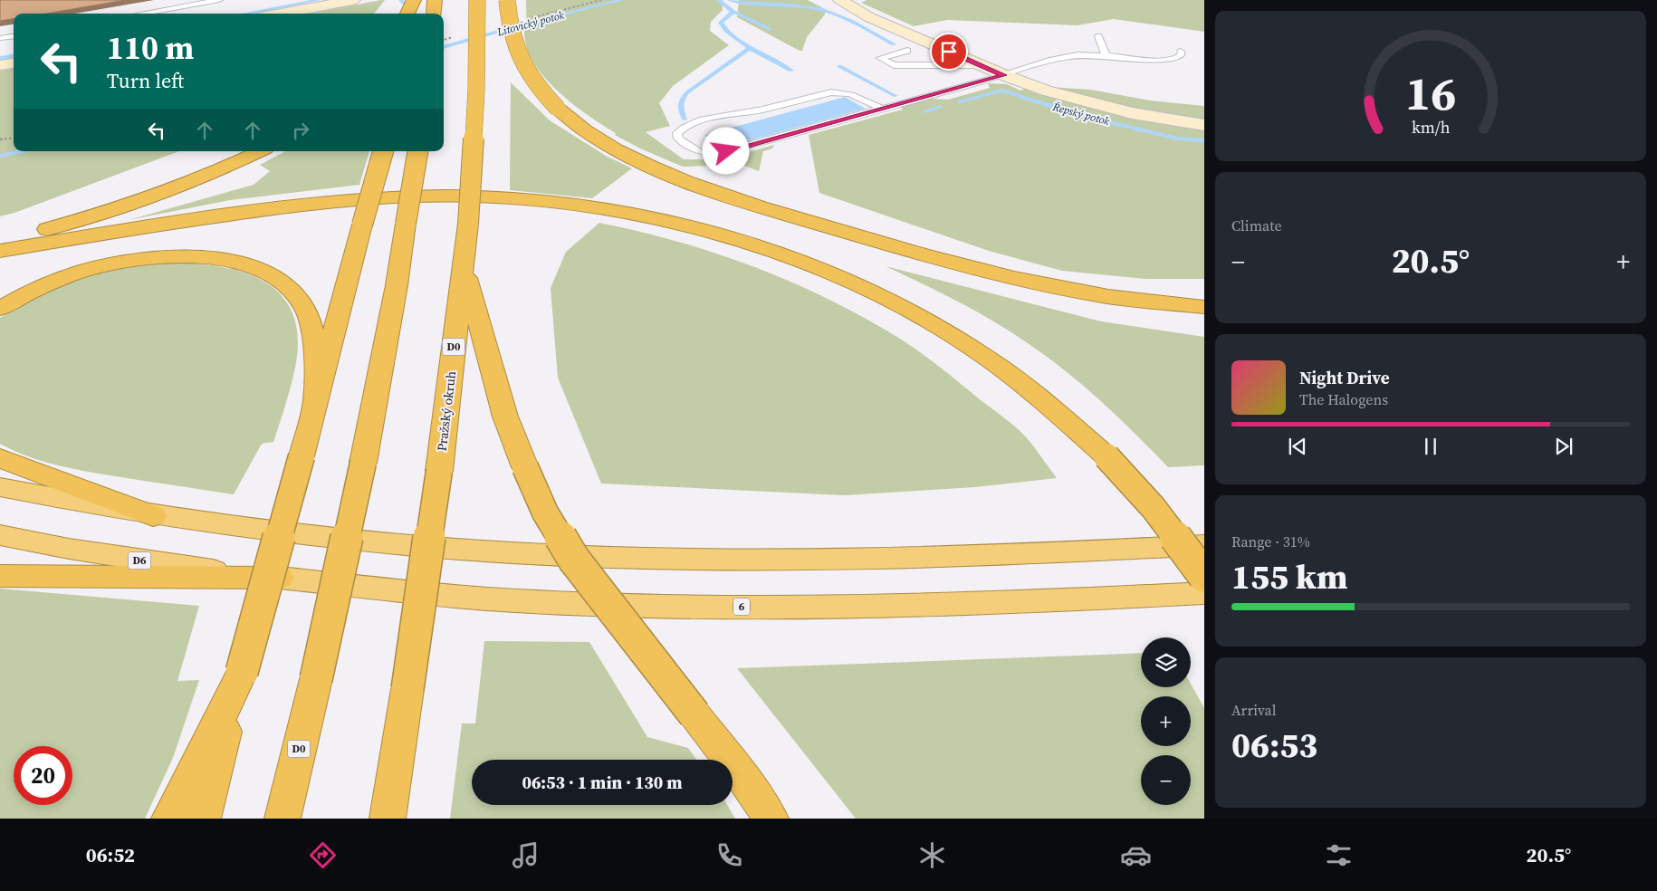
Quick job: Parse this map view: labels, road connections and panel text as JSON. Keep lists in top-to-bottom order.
{
  "streets": {
    "highway": [
      "D0",
      "Pražský okruh",
      "D6",
      "6"
    ]
  },
  "crossings": [
    ["D6", "6"]
  ],
  "water": ["Litovický potok", "Řepský potok"],
  "page": {
    "turn": ["110 m", "Turn left"],
    "tile": [
      "Climate",
      ["Range · 31%", "155 km"],
      ["Arrival", "06:53"]
    ],
    "heat": ["−", "20.5°", "+"],
    "song": ["Night Drive", "The Halogens"],
    "map_buttons": ["+", "−"],
    "limit": "20",
    "trip": "06:53 · 1 min · 130 m",
    "tabs": ["06:52", "20.5°"],
    "gauge": ["16", "km/h"]
  }
}
